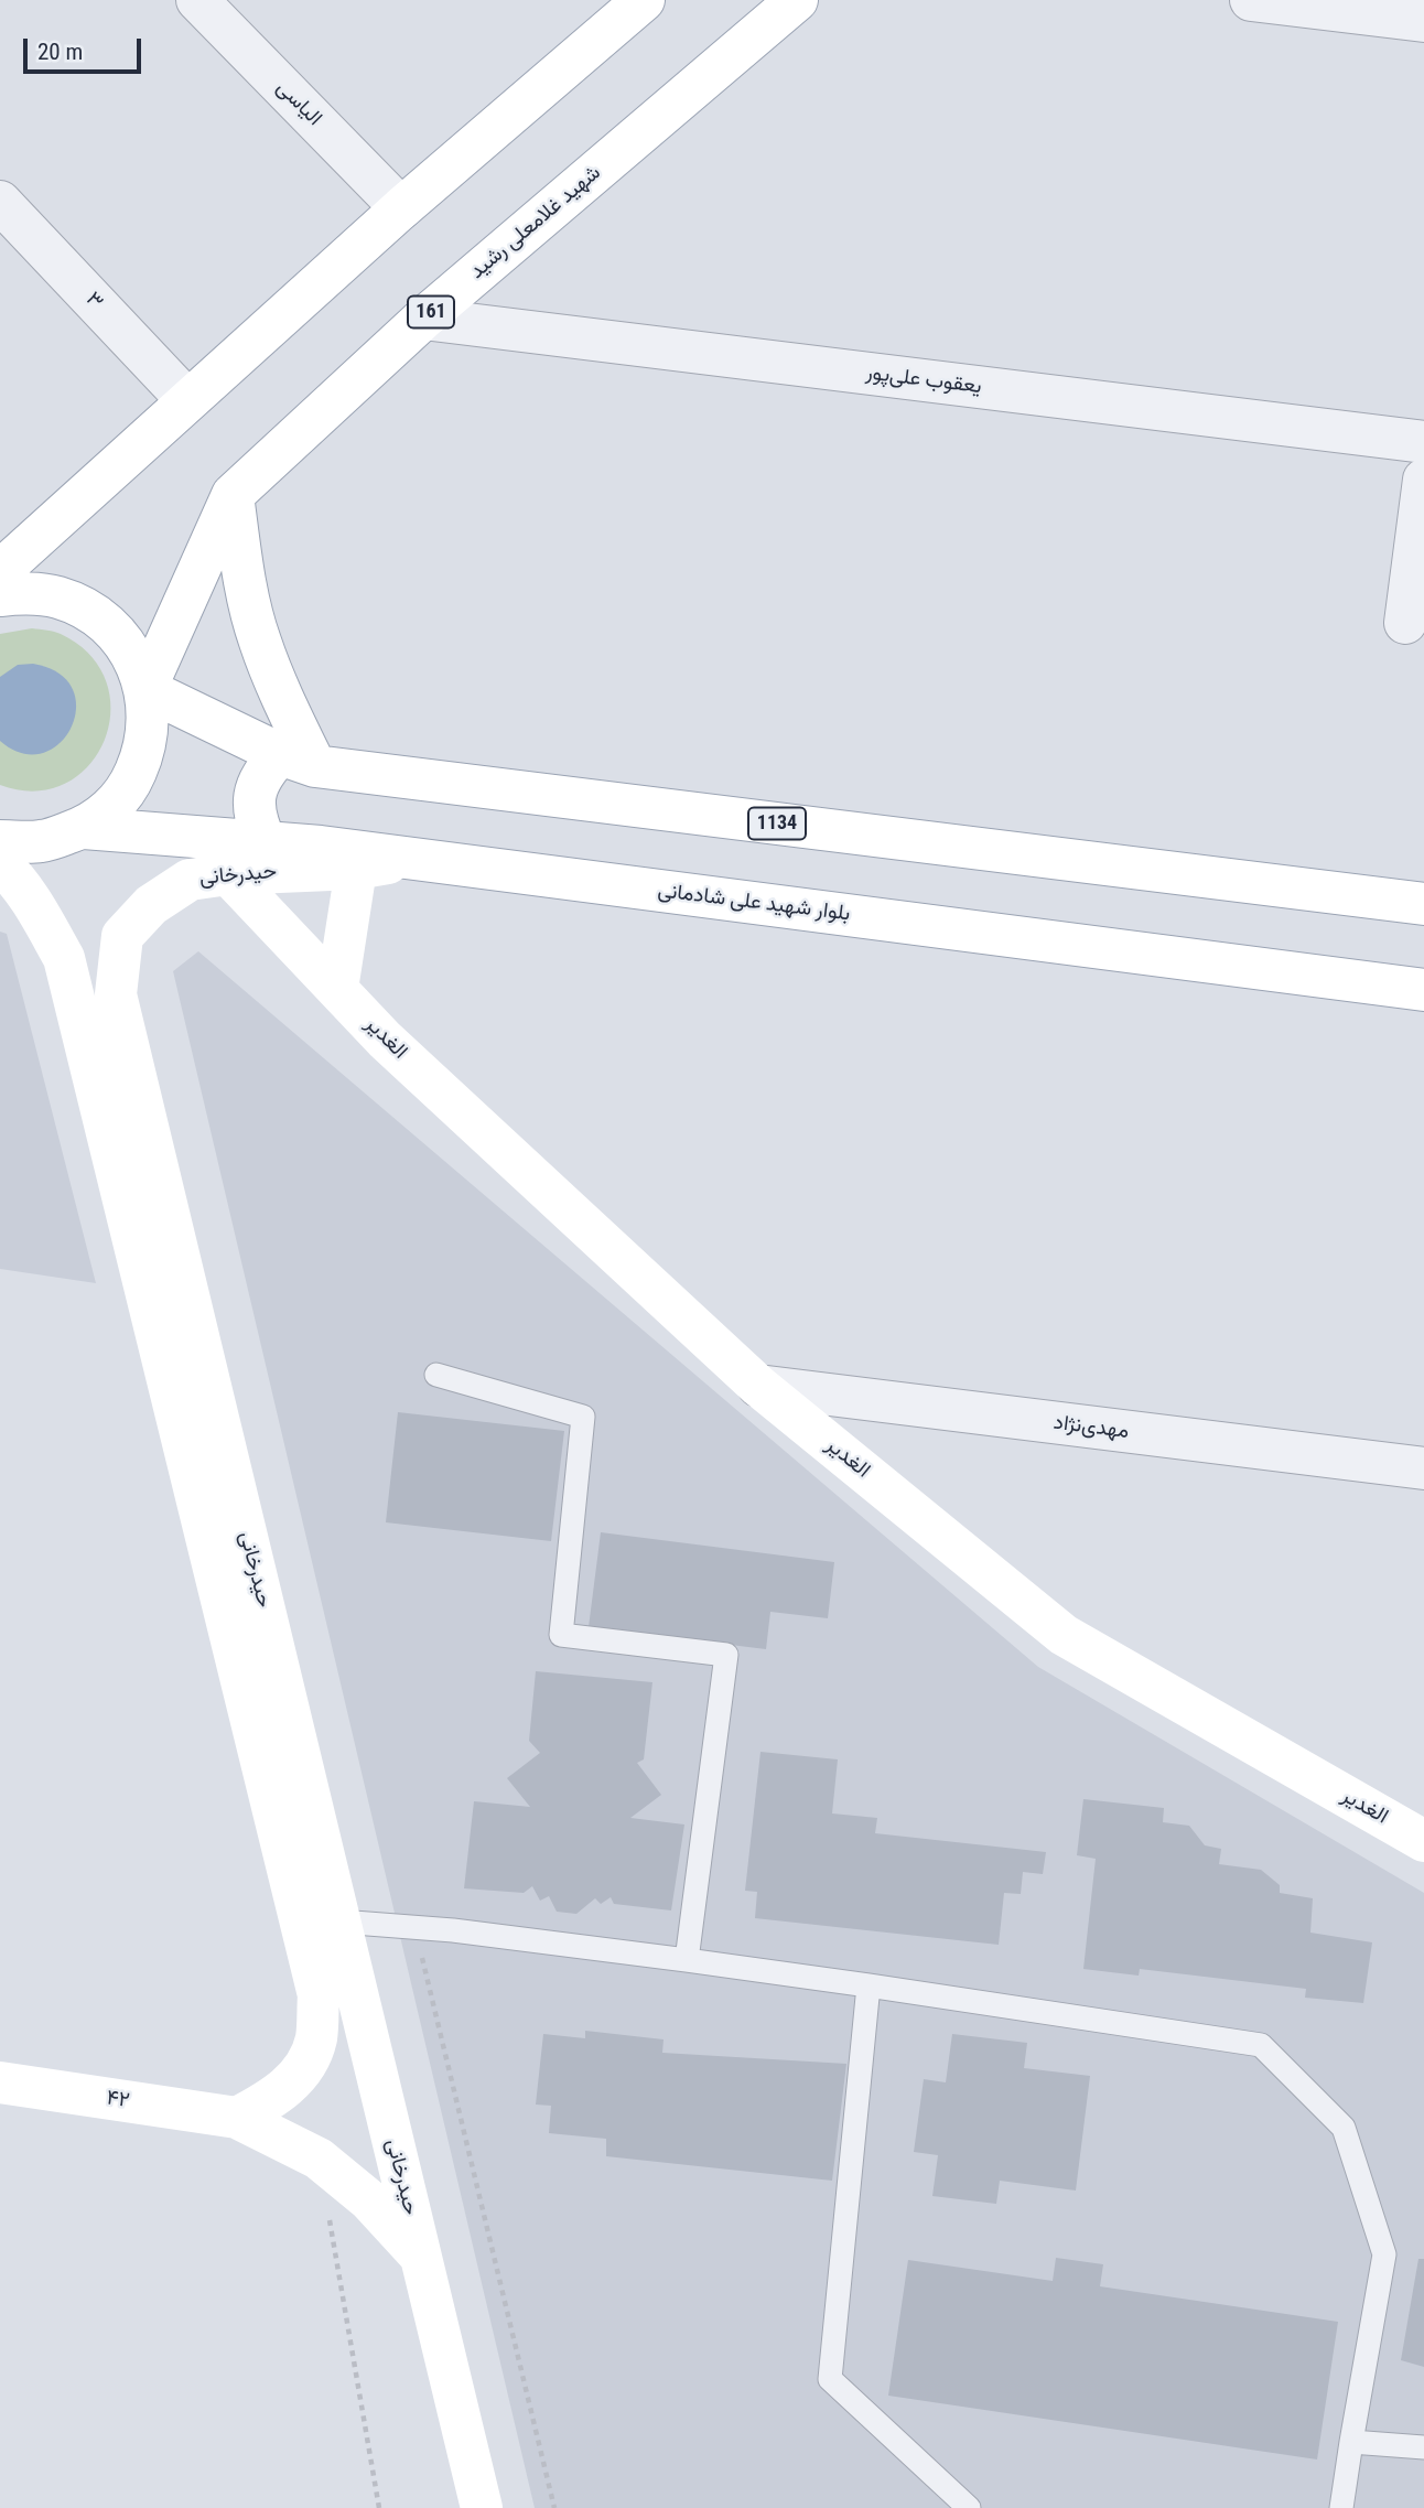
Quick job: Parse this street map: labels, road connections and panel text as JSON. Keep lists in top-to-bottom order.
{
  "streets": {
    "main road": [
      "شهید غلامعلی رشید",
      "161",
      "1134",
      "حیدرخانی",
      "بلوار شهید علی شادمانی",
      "الغدیر",
      "۴۲"
    ],
    "street": [
      "الیاسی",
      "۳",
      "یعقوب علی‌پور",
      "مهدی‌نژاد"
    ]
  },
  "crossings": [
    ["شهید غلامعلی رشید", "یعقوب علی‌پور"],
    ["شهید غلامعلی رشید", "1134"],
    ["حیدرخانی", "بلوار شهید علی شادمانی"],
    ["حیدرخانی", "الغدیر"],
    ["حیدرخانی", "۴۲"],
    ["الغدیر", "مهدی‌نژاد"]
  ],
  "scale_bar": "20 m"
}
